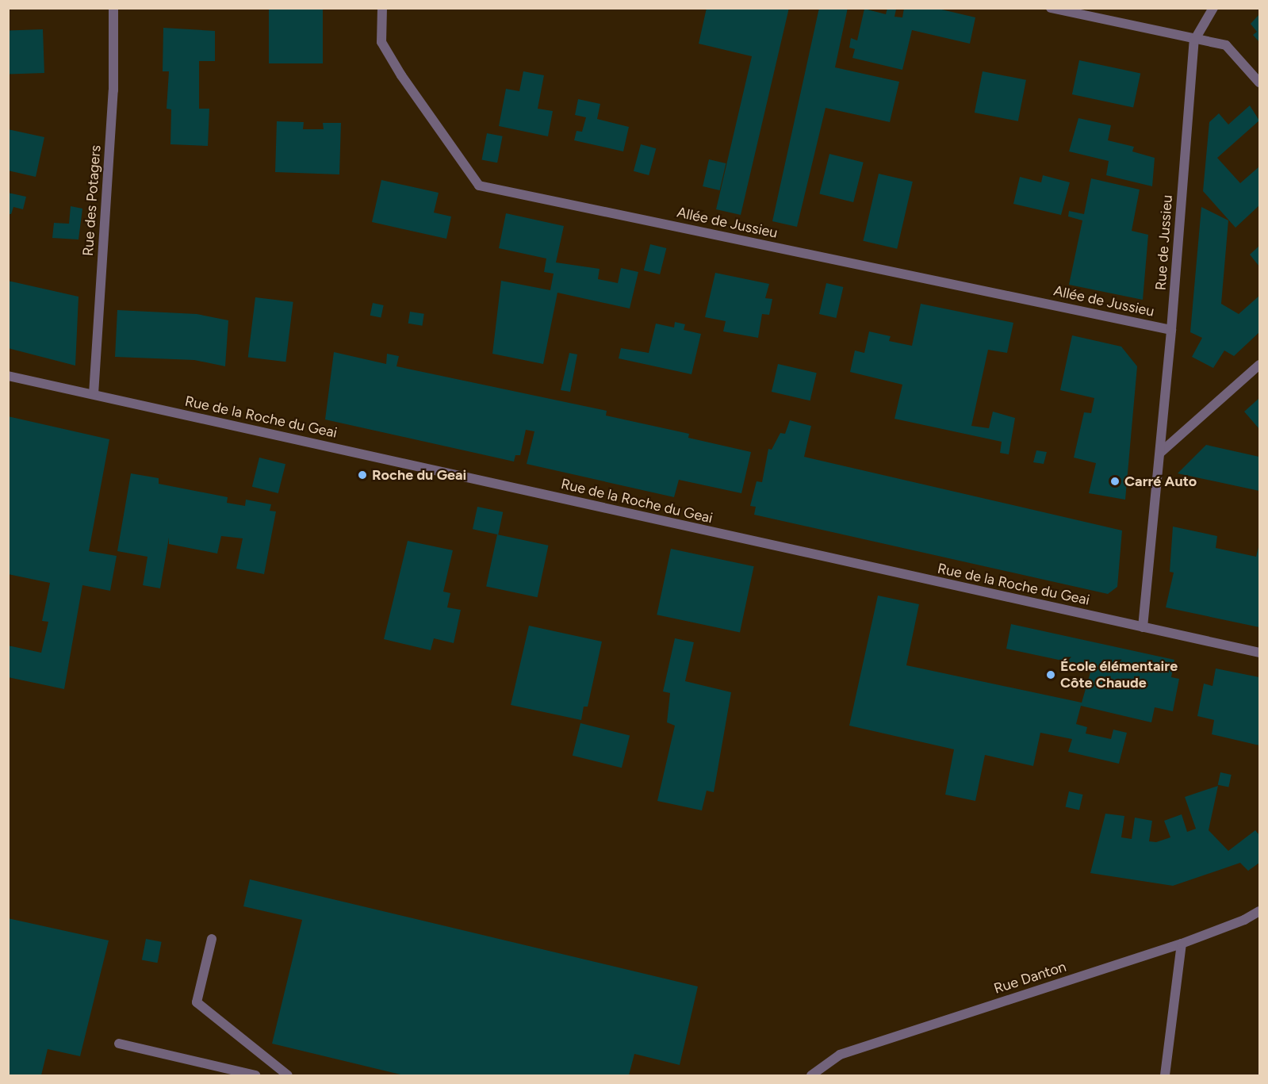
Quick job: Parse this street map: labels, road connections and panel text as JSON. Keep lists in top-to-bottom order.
{
  "streets": {
    "street": [
      "Rue des Potagers",
      "Allée de Jussieu",
      "Rue de Jussieu",
      "Rue de la Roche du Geai",
      "Rue Danton"
    ]
  },
  "crossings": [
    ["Rue des Potagers", "Rue de la Roche du Geai"],
    ["Allée de Jussieu", "Rue de Jussieu"],
    ["Rue de Jussieu", "Rue de la Roche du Geai"]
  ],
  "places": ["Roche du Geai", "Carré Auto", "École élémentaire Côte Chaude"]
}
